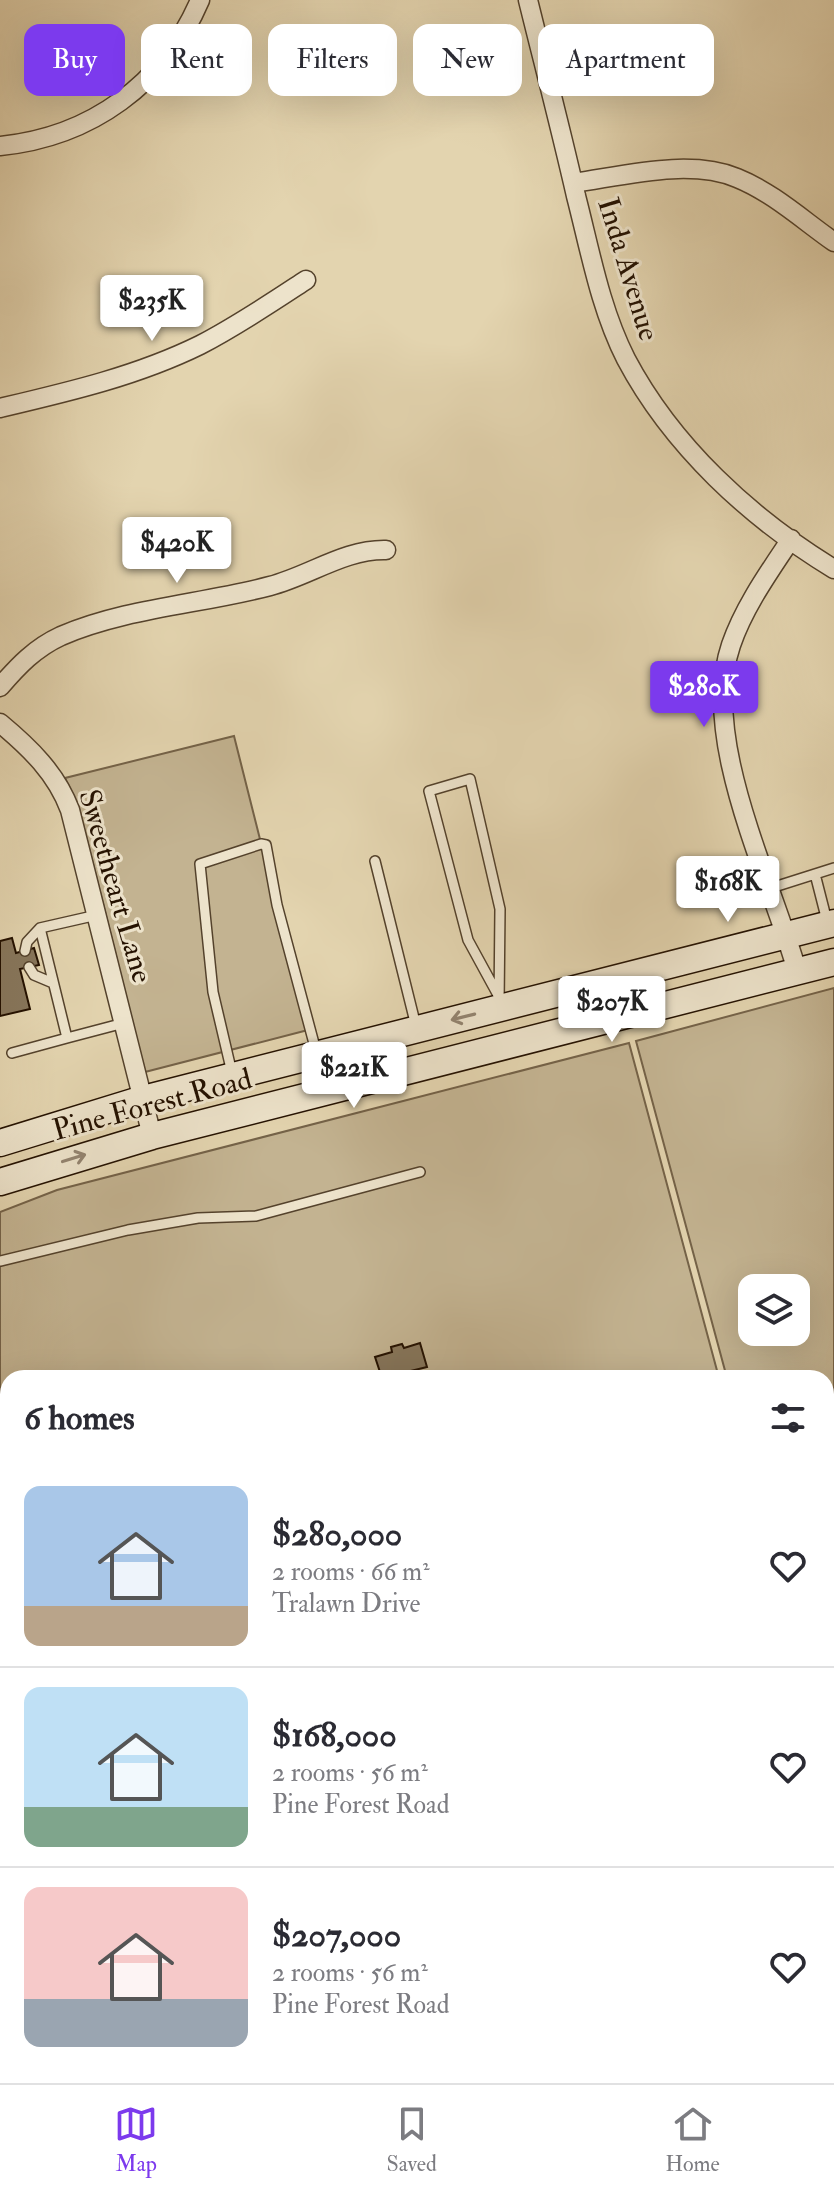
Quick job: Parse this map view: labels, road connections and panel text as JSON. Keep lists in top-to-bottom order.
{
  "streets": {
    "main road": ["Pine Forest Road"],
    "street": ["Inda Avenue", "Sweetheart Lane"]
  },
  "crossings": [
    ["Sweetheart Lane", "Pine Forest Road"]
  ],
  "page": {
    "chip": [
      "Buy",
      "Rent",
      "Filters",
      "New",
      "Apartment"
    ],
    "price": [
      "$235K",
      "$420K",
      "$280K",
      "$168K",
      "$207K",
      "$221K"
    ],
    "heading": "6 homes",
    "list": [
      {
        "name": "$280,000",
        "note": "2 rooms · 66 m² · Tralawn Drive"
      },
      {
        "name": "$168,000",
        "note": "2 rooms · 56 m² · Pine Forest Road"
      },
      {
        "name": "$207,000",
        "note": "2 rooms · 56 m² · Pine Forest Road"
      }
    ],
    "tabs": ["Map", "Saved", "Home"]
  }
}
